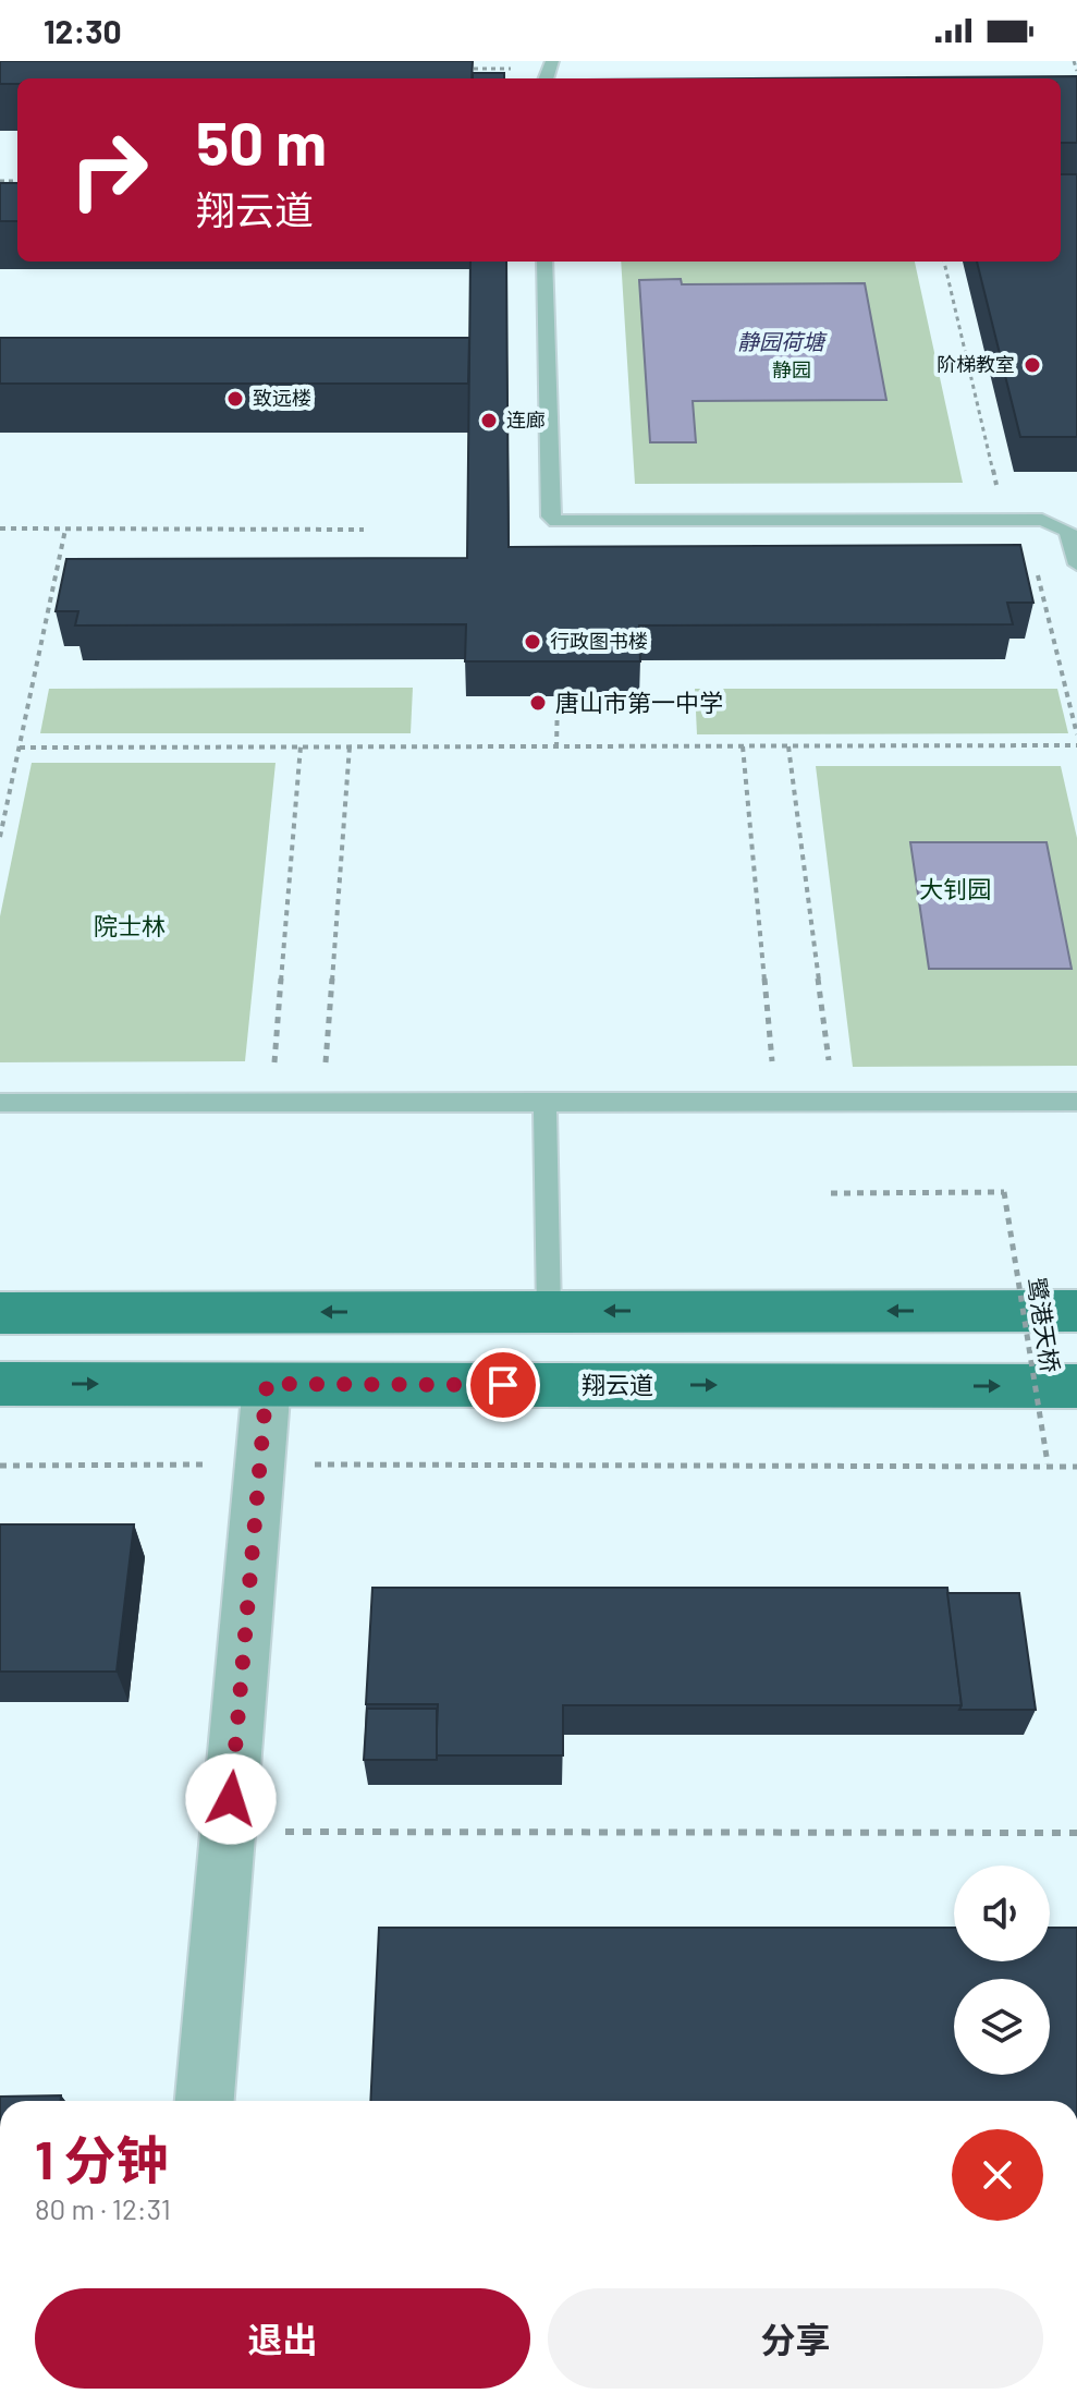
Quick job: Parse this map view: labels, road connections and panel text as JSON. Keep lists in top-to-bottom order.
{
  "streets": {
    "main road": ["翔云道"],
    "path": ["鹭港天桥"]
  },
  "water": ["静园荷塘"],
  "parks": ["静园", "大钊园", "院士林"],
  "places": [
    "阶梯教室",
    "致远楼",
    "连廊",
    "行政图书楼",
    "唐山市第一中学"
  ],
  "page": {
    "status": "12:30",
    "turn": ["50 m", "翔云道"],
    "heading": ["1 分钟", "80 m · 12:31"],
    "buttons": ["退出", "分享"]
  }
}
